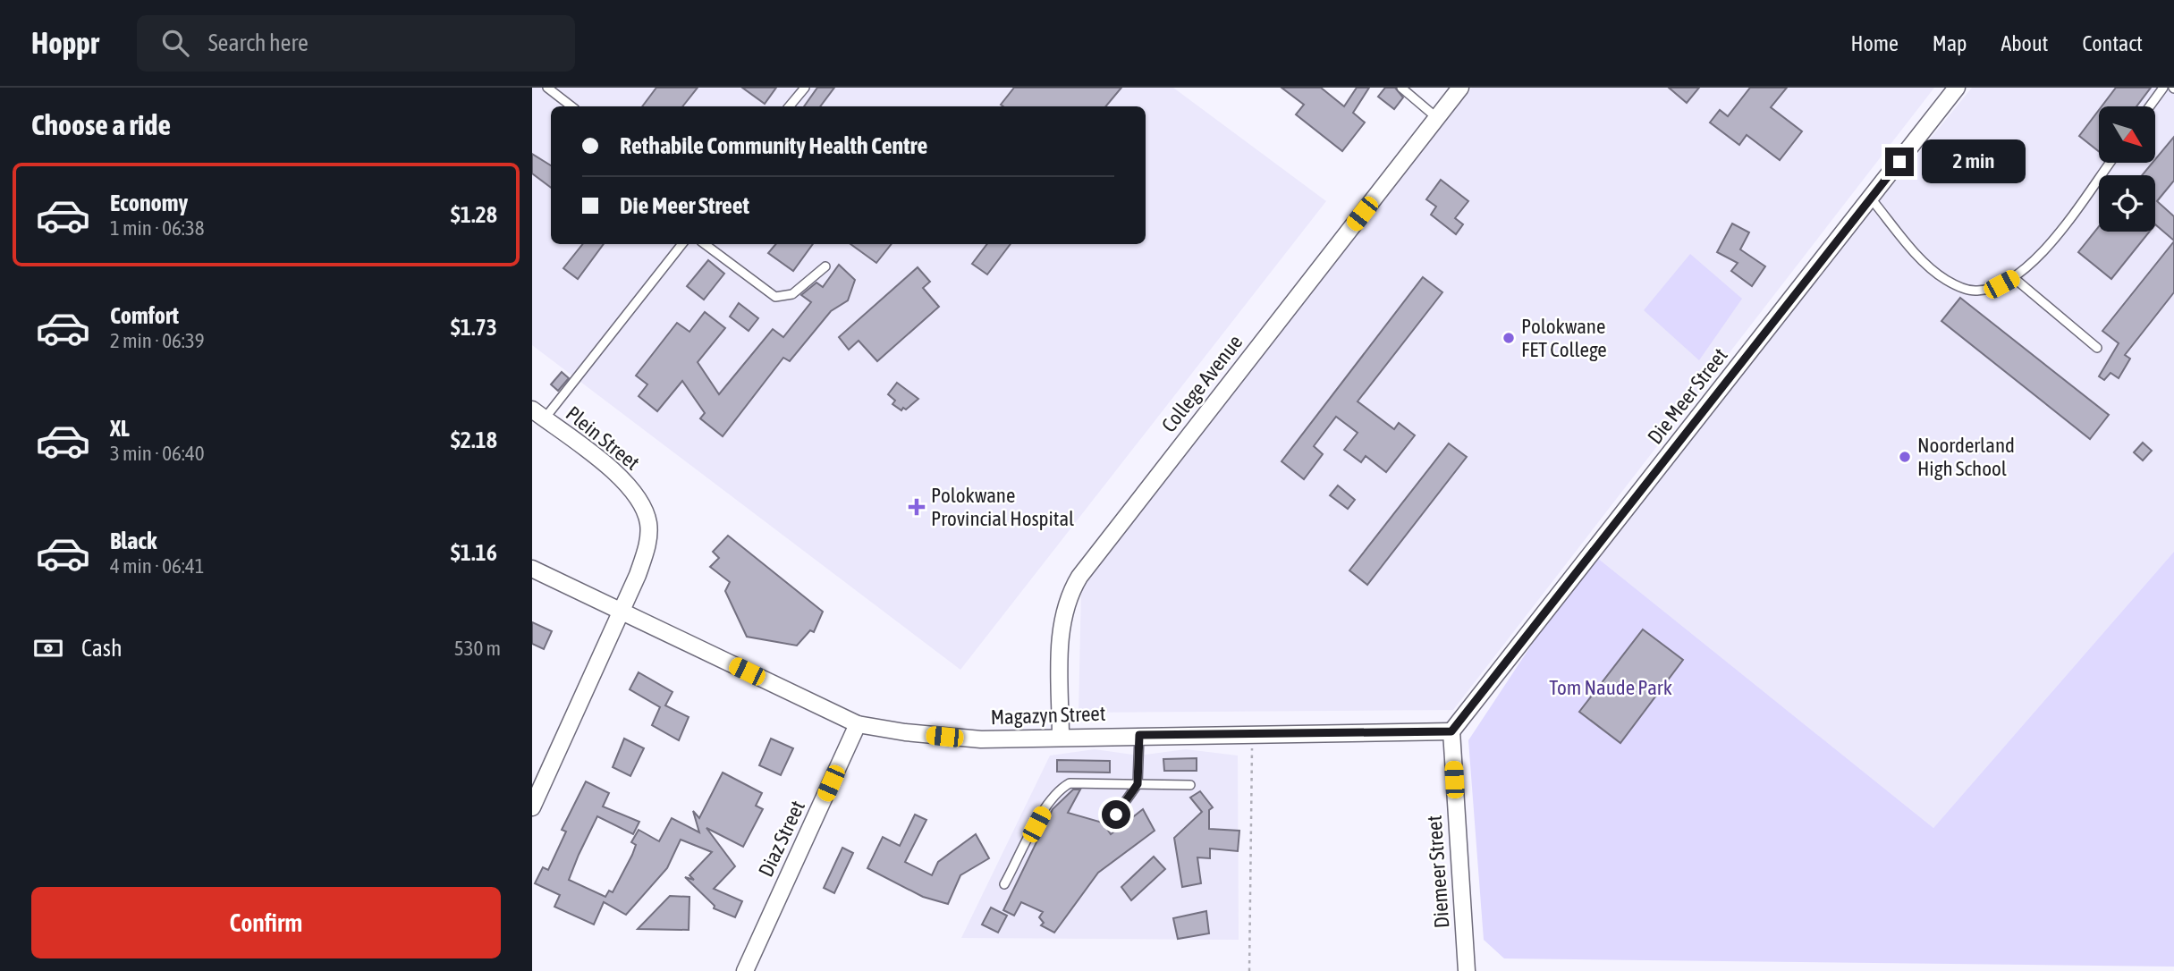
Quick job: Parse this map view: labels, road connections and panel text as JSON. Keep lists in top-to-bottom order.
{
  "streets": {
    "street": [
      "College Avenue",
      "Die Meer Street",
      "Plein Street",
      "Magazyn Street",
      "Diaz Street",
      "Diemeer Street"
    ]
  },
  "crossings": [
    ["College Avenue", "Magazyn Street"],
    ["Die Meer Street", "Magazyn Street"],
    ["Die Meer Street", "Diemeer Street"],
    ["Plein Street", "Magazyn Street"],
    ["Magazyn Street", "Diaz Street"],
    ["Magazyn Street", "Diemeer Street"]
  ],
  "parks": ["Tom Naude Park"],
  "places": {
    "other": ["Polokwane FET College", "Noorderland High School"],
    "health": ["Polokwane Provincial Hospital"]
  },
  "north": "bottom right",
  "page": {
    "header": "Hoppr",
    "search": "Search here",
    "nav": [
      "Home",
      "Map",
      "About",
      "Contact"
    ],
    "heading": "Choose a ride",
    "banner": ["Rethabile Community Health Centre", "Die Meer Street"],
    "bubble": "2 min",
    "list": [
      {
        "name": "Economy",
        "note": "1 min · 06:38",
        "value": "$1.28"
      },
      {
        "name": "Comfort",
        "note": "2 min · 06:39",
        "value": "$1.73"
      },
      {
        "name": "XL",
        "note": "3 min · 06:40",
        "value": "$2.18"
      },
      {
        "name": "Black",
        "note": "4 min · 06:41",
        "value": "$1.16"
      }
    ],
    "pay": ["Cash", "530 m"],
    "buttons": "Confirm"
  }
}
